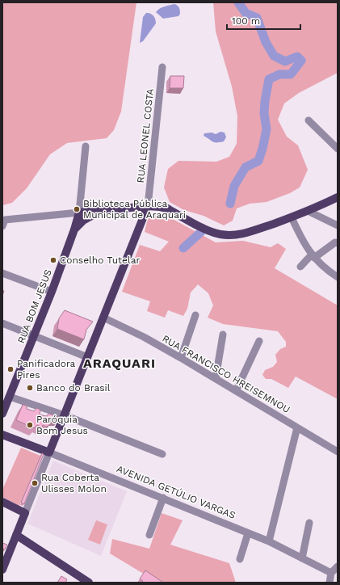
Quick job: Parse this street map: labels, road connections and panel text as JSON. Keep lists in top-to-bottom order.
{
  "streets": {
    "main road": ["RUA BOM JESUS", "AVENIDA GETÚLIO VARGAS"],
    "street": ["RUA LEONEL COSTA", "RUA FRANCISCO HREISEMNOU"]
  },
  "districts": ["ARAQUARI"],
  "places": [
    "Biblioteca Pública Municipal de Araquari",
    "Conselho Tutelar",
    "Panificadora Pires",
    "Banco do Brasil",
    "Paróquia Bom Jesus",
    "Rua Coberta Ulisses Molon"
  ],
  "scale_bar": "100 m"
}
